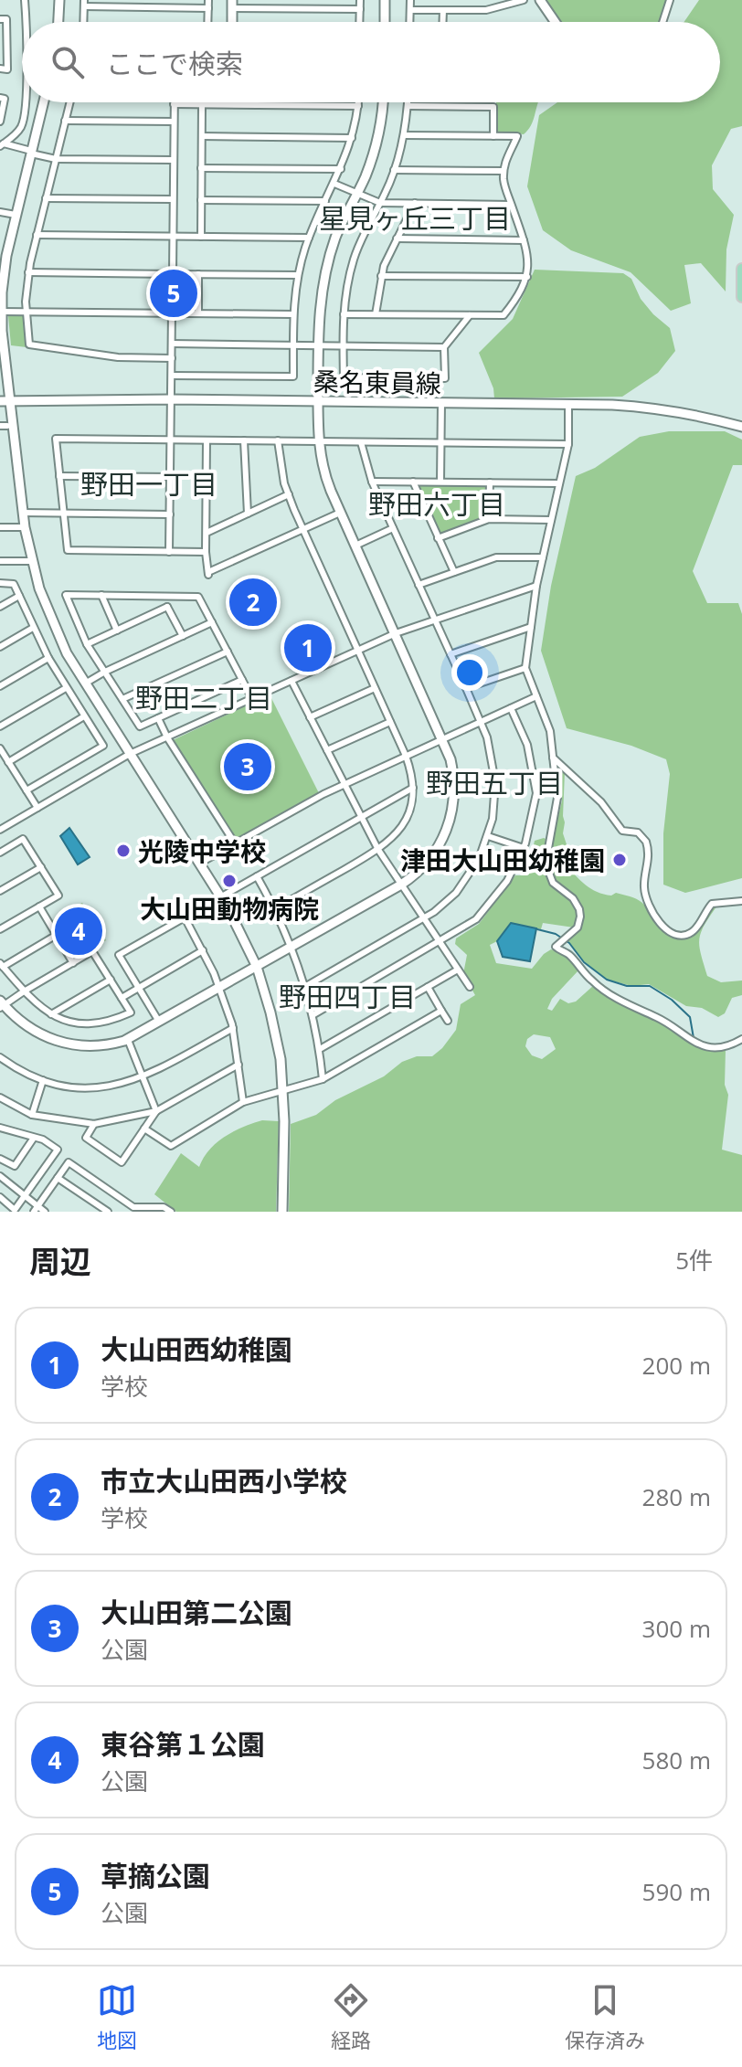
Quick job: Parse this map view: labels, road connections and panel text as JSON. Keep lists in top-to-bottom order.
{
  "streets": {
    "street": ["桑名東員線"]
  },
  "districts": [
    "星見ヶ丘三丁目",
    "野田一丁目",
    "野田六丁目",
    "野田二丁目",
    "野田五丁目",
    "野田四丁目"
  ],
  "places": ["光陵中学校", "津田大山田幼稚園", "大山田動物病院"],
  "page": {
    "search": "ここで検索",
    "pins": [
      "5",
      "2",
      "1",
      "3",
      "4"
    ],
    "heading": ["周辺", "5件"],
    "list": [
      {
        "mark": "1",
        "name": "大山田西幼稚園",
        "note": "学校",
        "value": "200 m"
      },
      {
        "mark": "2",
        "name": "市立大山田西小学校",
        "note": "学校",
        "value": "280 m"
      },
      {
        "mark": "3",
        "name": "大山田第二公園",
        "note": "公園",
        "value": "300 m"
      },
      {
        "mark": "4",
        "name": "東谷第１公園",
        "note": "公園",
        "value": "580 m"
      },
      {
        "mark": "5",
        "name": "草摘公園",
        "note": "公園",
        "value": "590 m"
      }
    ],
    "nav": ["地図", "経路", "保存済み"]
  }
}
